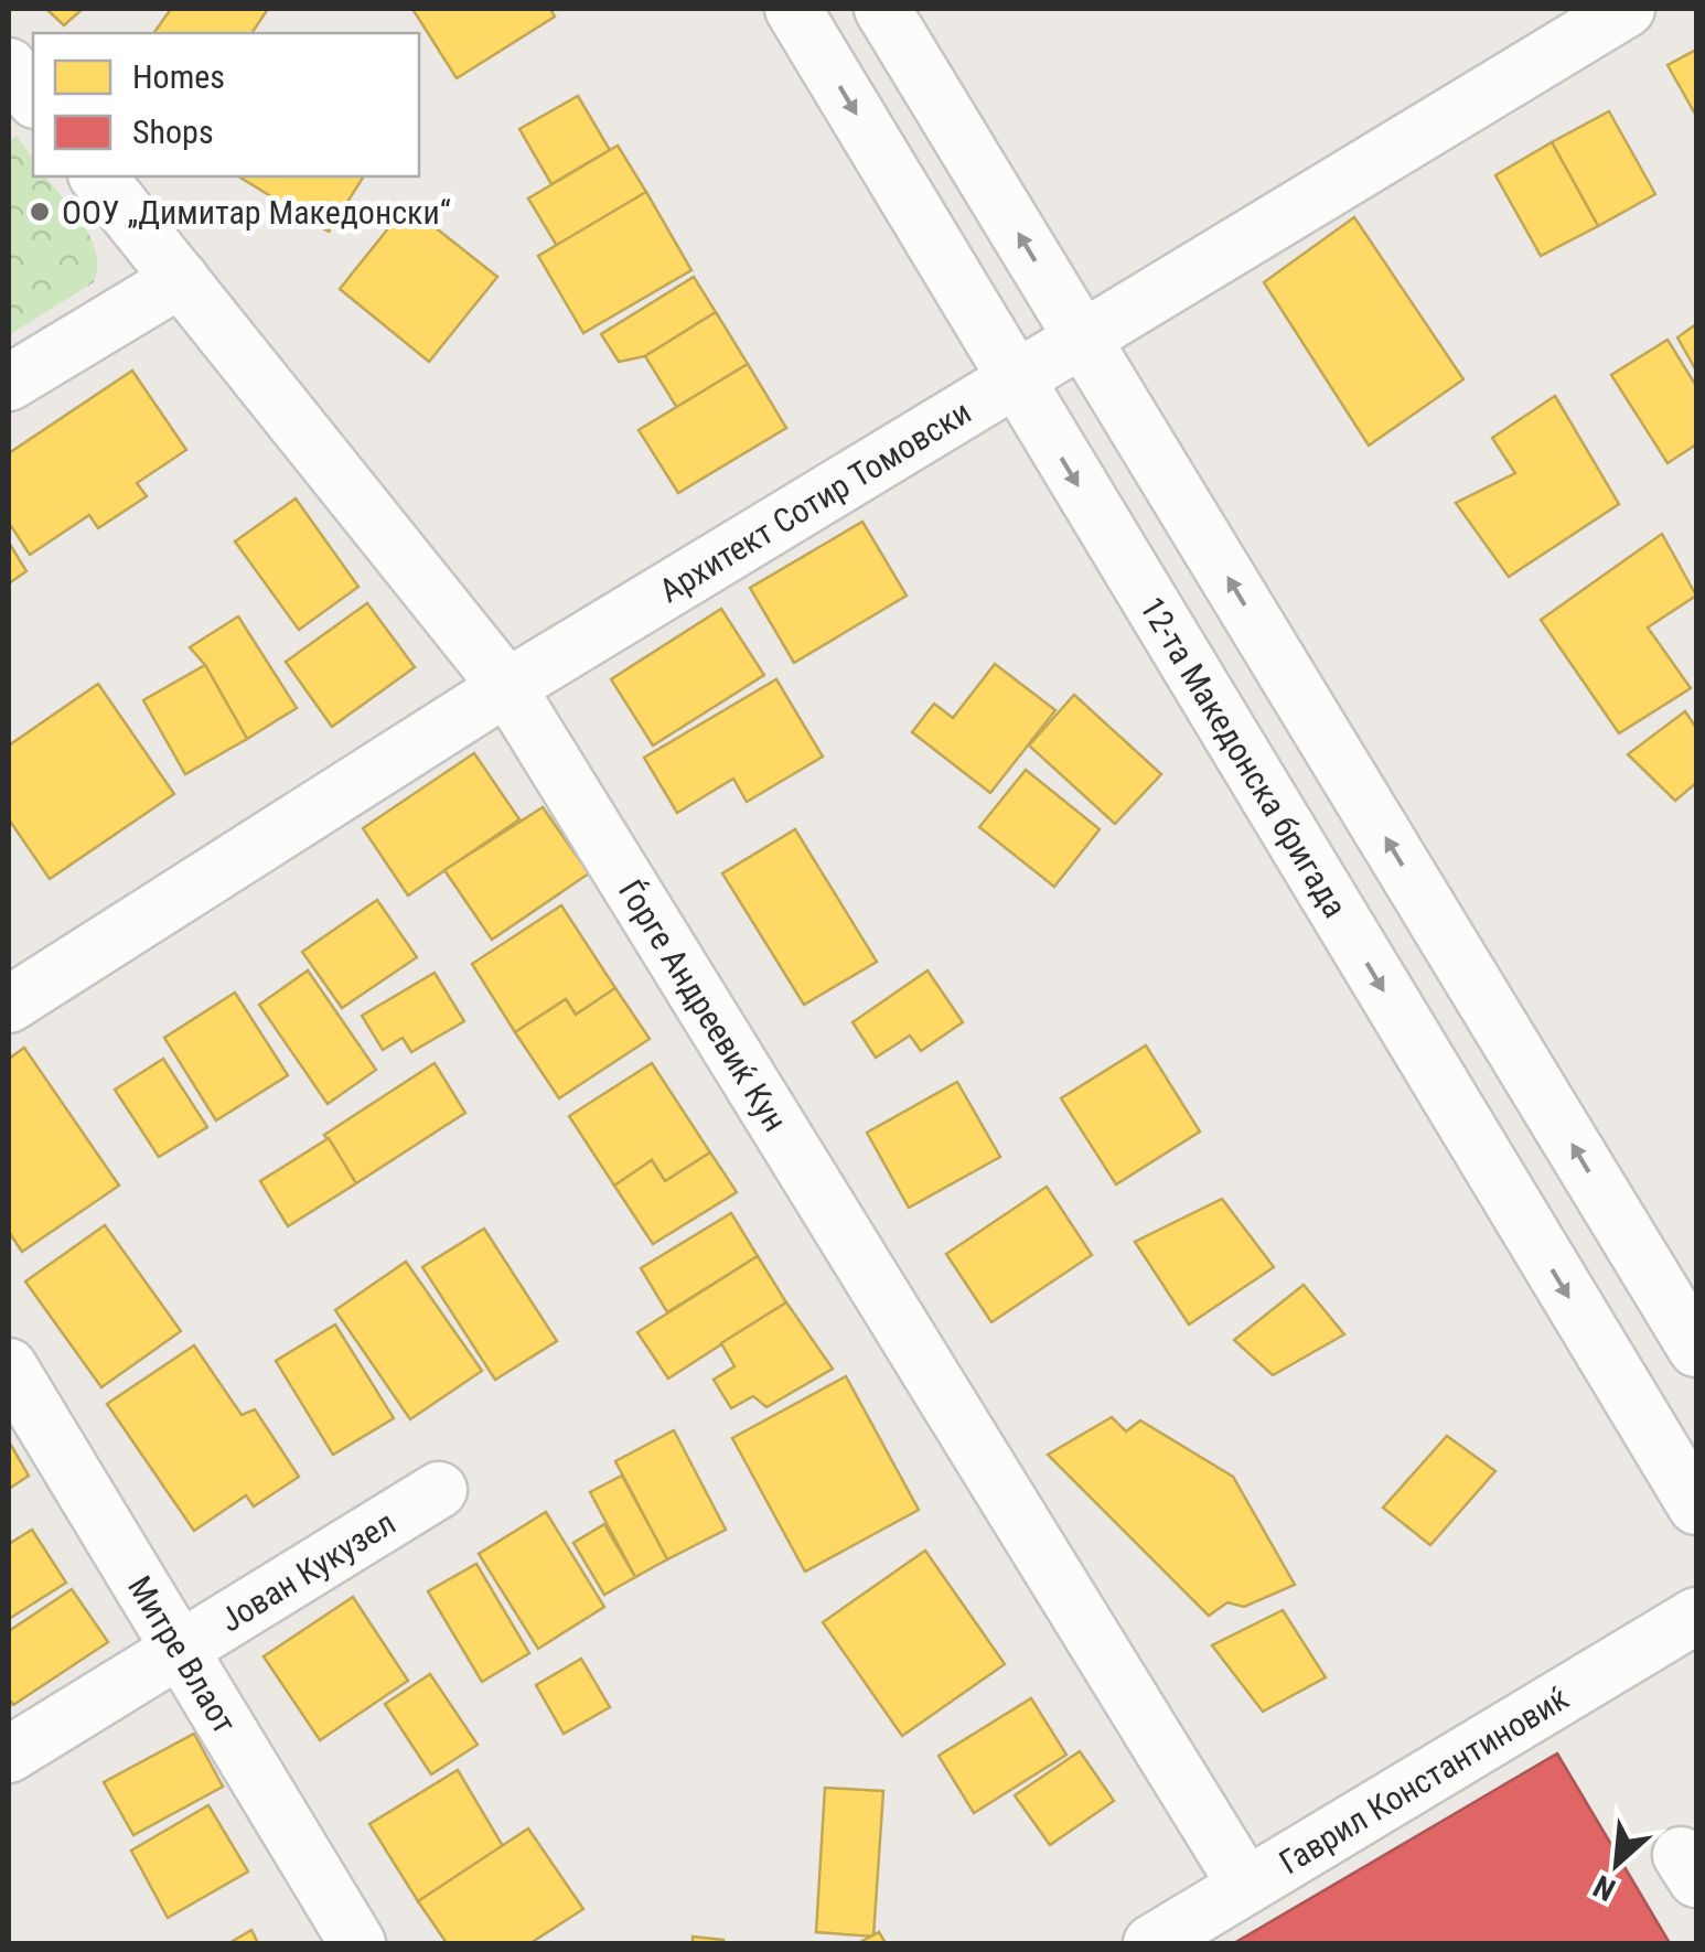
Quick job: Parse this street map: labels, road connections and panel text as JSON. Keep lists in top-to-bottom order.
{
  "streets": {
    "street": [
      "Архитект Сотир Томовски",
      "12-та Македонска бригада",
      "Ѓорге Андреевиќ Кун",
      "Јован Кукузел",
      "Митре Влаот",
      "Гаврил Константиновиќ"
    ]
  },
  "crossings": [
    ["Архитект Сотир Томовски", "12-та Македонска бригада"],
    ["Архитект Сотир Томовски", "Ѓорге Андреевиќ Кун"],
    ["Ѓорге Андреевиќ Кун", "Гаврил Константиновиќ"],
    ["Јован Кукузел", "Митре Влаот"]
  ],
  "places": ["ООУ „Димитар Македонски“"],
  "legend": ["Homes", "Shops"],
  "north": "bottom left"
}
